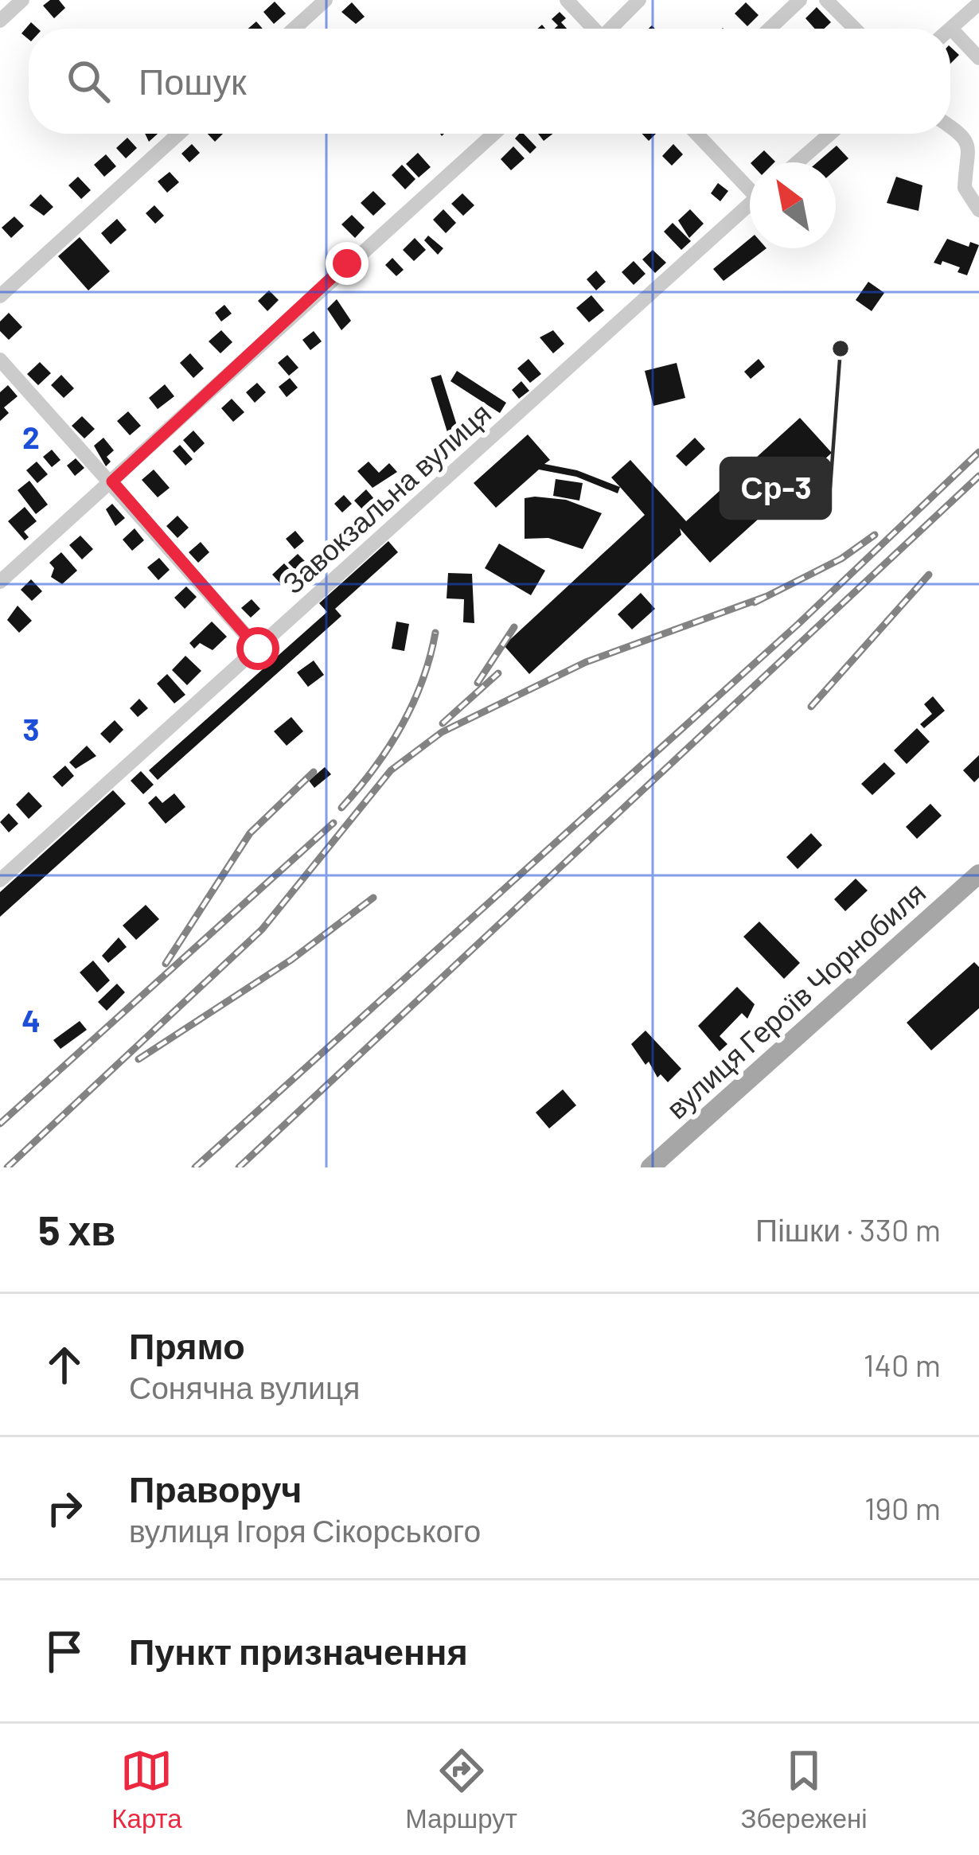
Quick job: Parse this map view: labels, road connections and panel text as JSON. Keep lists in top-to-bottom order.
{
  "streets": {
    "main road": ["вулиця Героїв Чорнобиля"],
    "street": ["Завокзальна вулиця"]
  },
  "places": ["Ср-3"],
  "north": "top left",
  "page": {
    "search": "Пошук",
    "heading": ["5 хв", "Пішки · 330 m"],
    "list": [
      ["Прямо", "Сонячна вулиця", "140 m"],
      ["Праворуч", "вулиця Ігоря Сікорського", "190 m"],
      "Пункт призначення"
    ],
    "nav": ["Карта", "Маршрут", "Збережені"]
  },
  "grid": {
    "rows": ["2", "3", "4"]
  }
}
